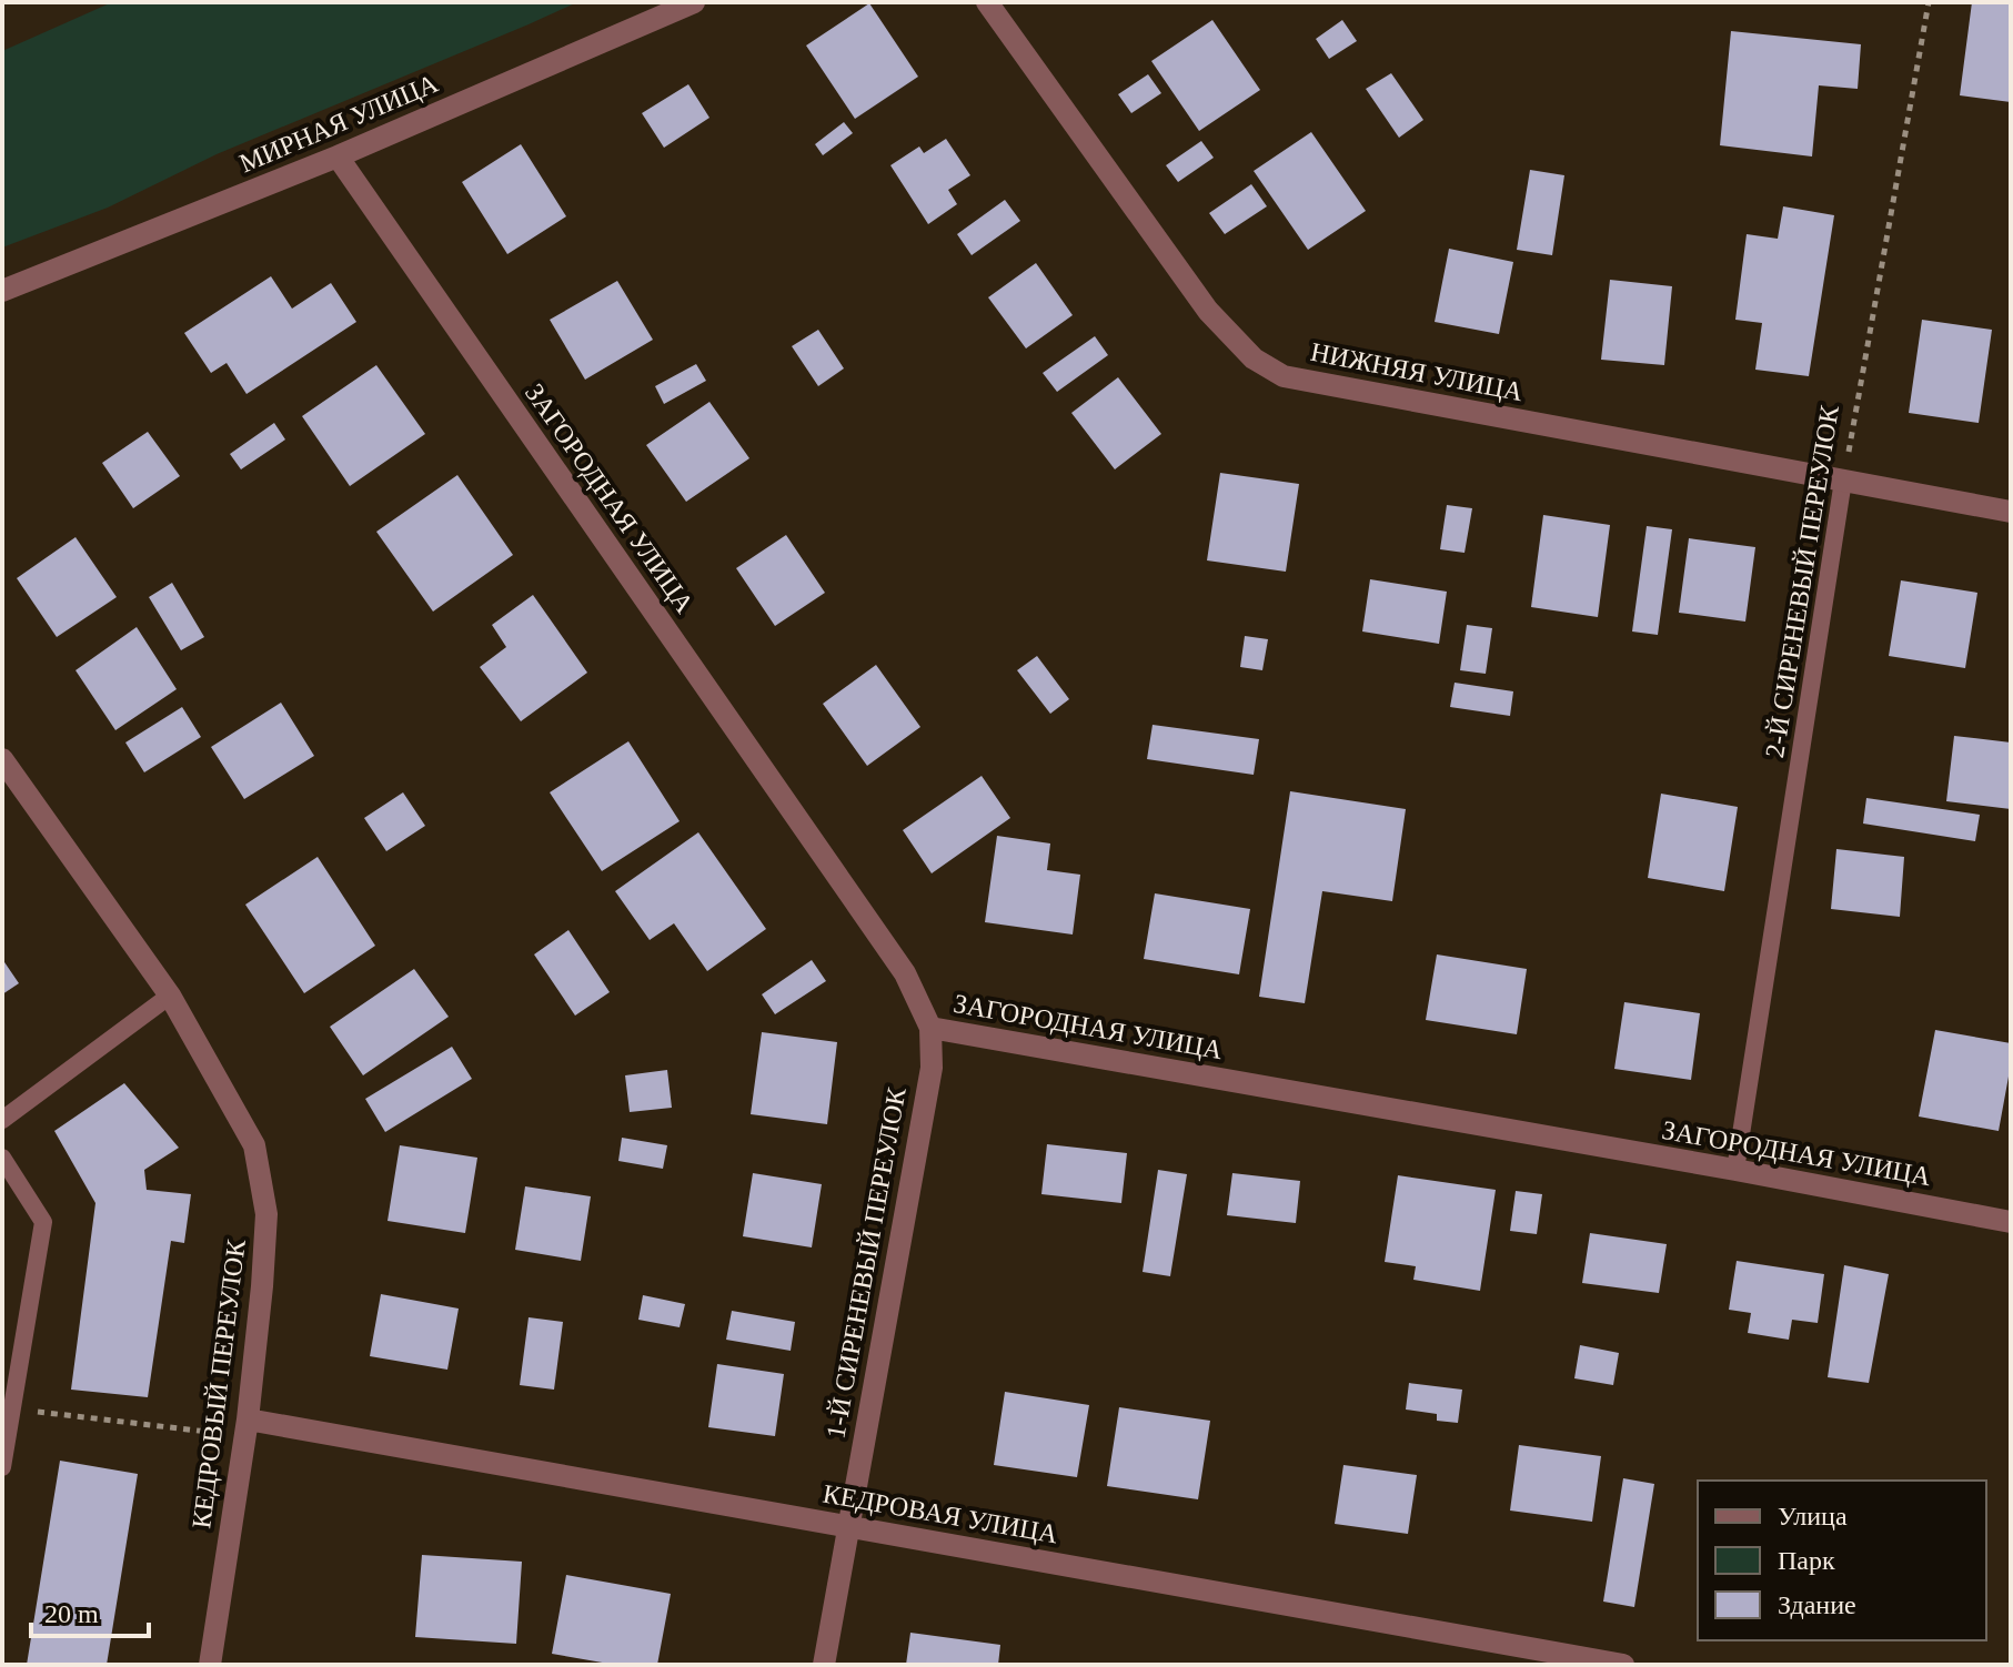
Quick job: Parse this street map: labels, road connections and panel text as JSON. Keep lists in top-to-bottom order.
{
  "streets": {
    "street": [
      "МИРНАЯ УЛИЦА",
      "НИЖНЯЯ УЛИЦА",
      "ЗАГОРОДНАЯ УЛИЦА",
      "1-Й СИРЕНЕВЫЙ ПЕРЕУЛОК",
      "КЕДРОВЫЙ ПЕРЕУЛОК",
      "КЕДРОВАЯ УЛИЦА"
    ],
    "lane": ["2-Й СИРЕНЕВЫЙ ПЕРЕУЛОК"]
  },
  "crossings": [
    ["МИРНАЯ УЛИЦА", "ЗАГОРОДНАЯ УЛИЦА"],
    ["НИЖНЯЯ УЛИЦА", "2-Й СИРЕНЕВЫЙ ПЕРЕУЛОК"],
    ["ЗАГОРОДНАЯ УЛИЦА", "2-Й СИРЕНЕВЫЙ ПЕРЕУЛОК"],
    ["ЗАГОРОДНАЯ УЛИЦА", "1-Й СИРЕНЕВЫЙ ПЕРЕУЛОК"],
    ["1-Й СИРЕНЕВЫЙ ПЕРЕУЛОК", "КЕДРОВАЯ УЛИЦА"],
    ["КЕДРОВЫЙ ПЕРЕУЛОК", "КЕДРОВАЯ УЛИЦА"]
  ],
  "legend": ["Улица", "Парк", "Здание"],
  "scale_bar": "20 m"
}
